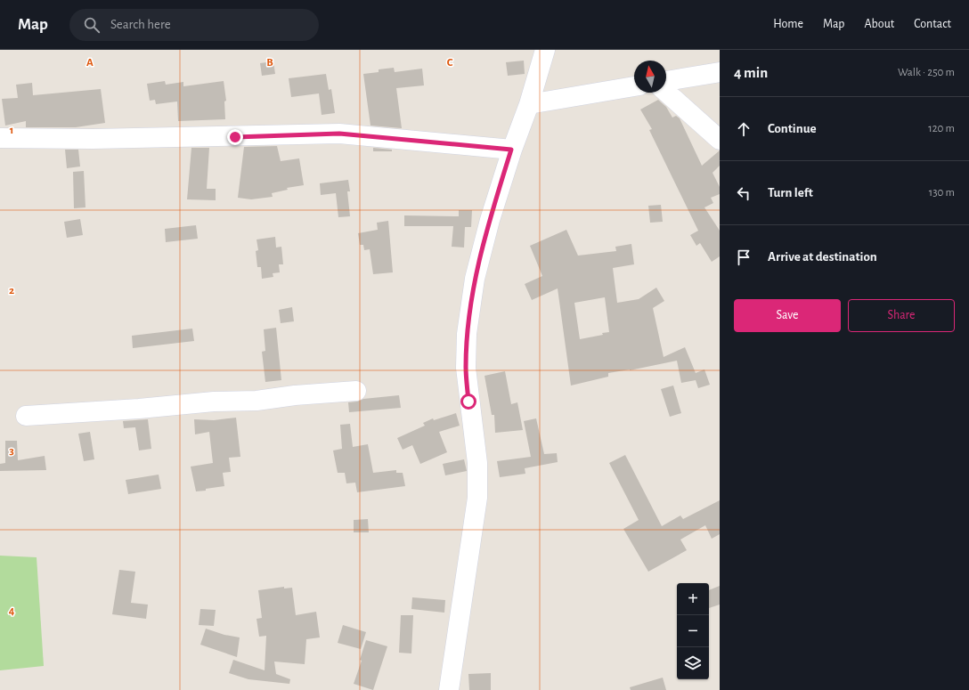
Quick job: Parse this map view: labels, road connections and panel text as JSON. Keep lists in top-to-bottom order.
{
  "north": "top",
  "page": {
    "header": "Map",
    "search": "Search here",
    "nav": [
      "Home",
      "Map",
      "About",
      "Contact"
    ],
    "heading": ["4 min", "Walk · 250 m"],
    "list": [
      ["Continue", "120 m"],
      ["Turn left", "130 m"],
      "Arrive at destination"
    ],
    "buttons": ["Save", "Share"],
    "map_buttons": ["+", "−"]
  },
  "grid": {
    "columns": ["A", "B", "C"],
    "rows": [
      "1",
      "2",
      "3",
      "4"
    ]
  }
}
